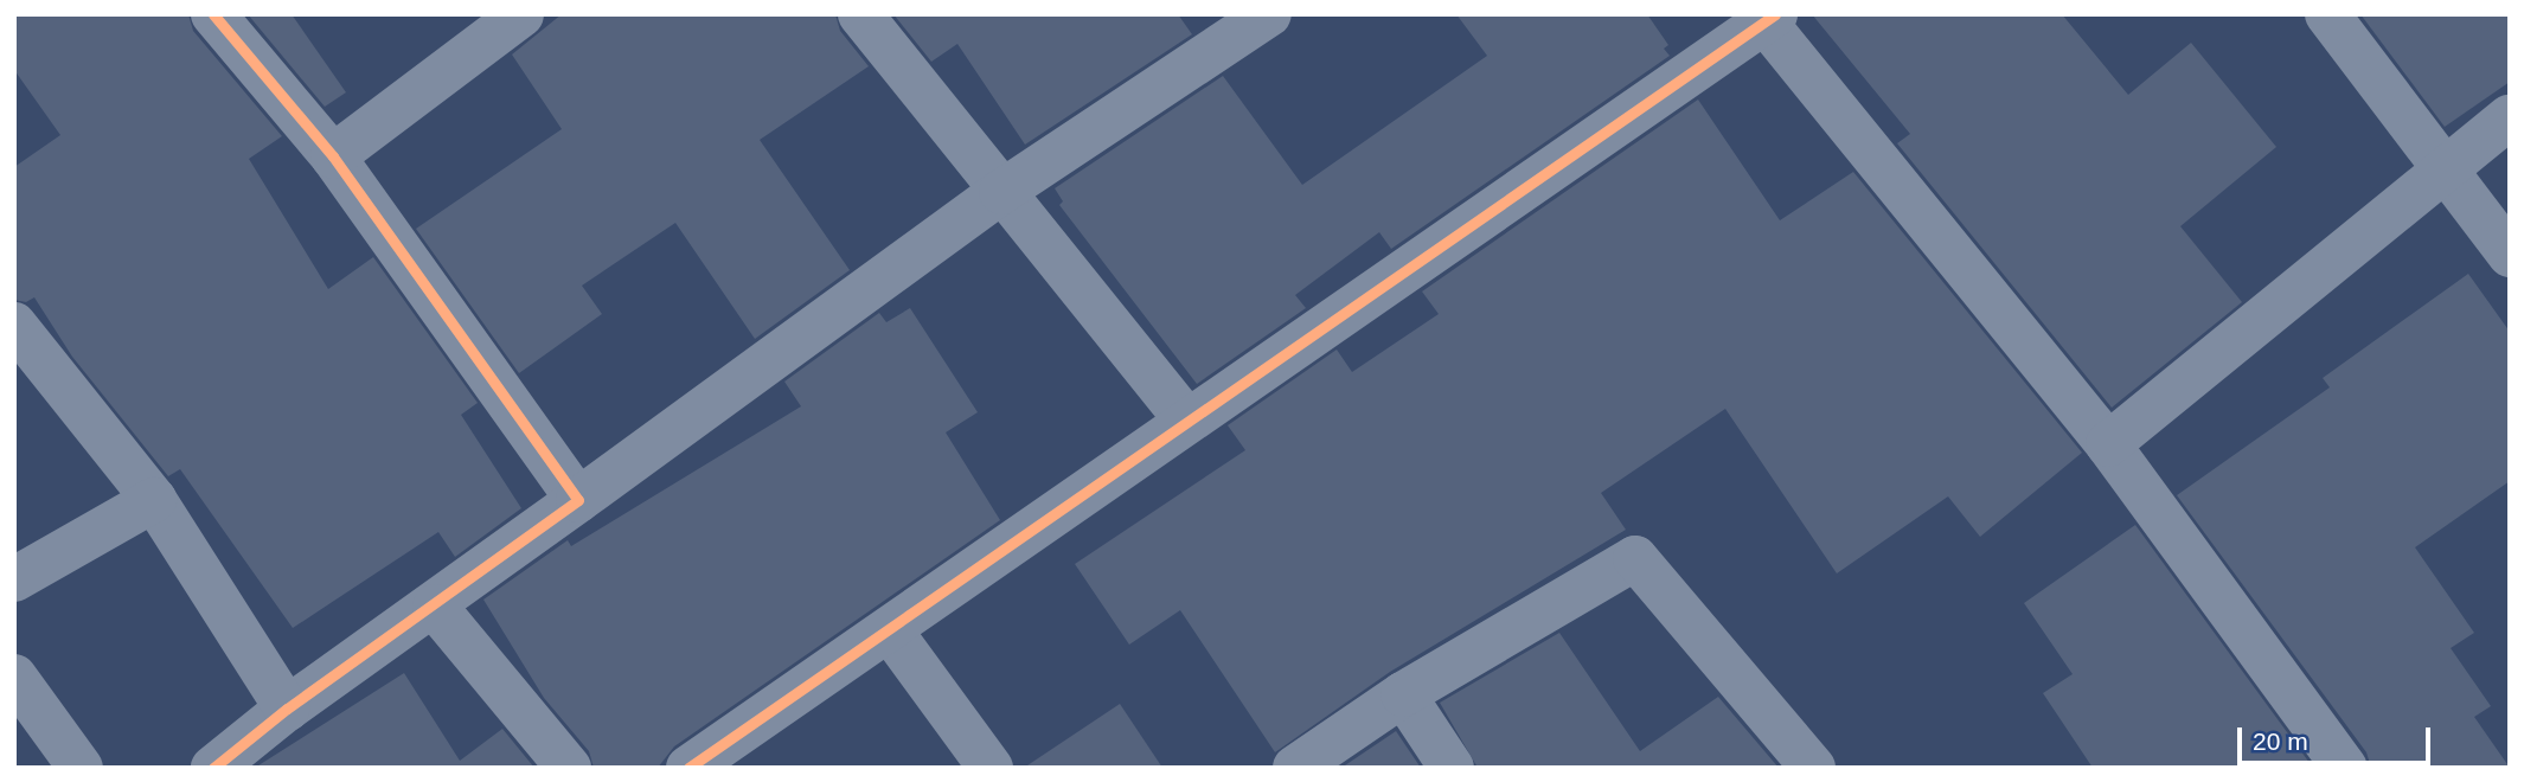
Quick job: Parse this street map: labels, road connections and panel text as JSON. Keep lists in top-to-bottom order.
{
  "scale_bar": "20 m"
}
